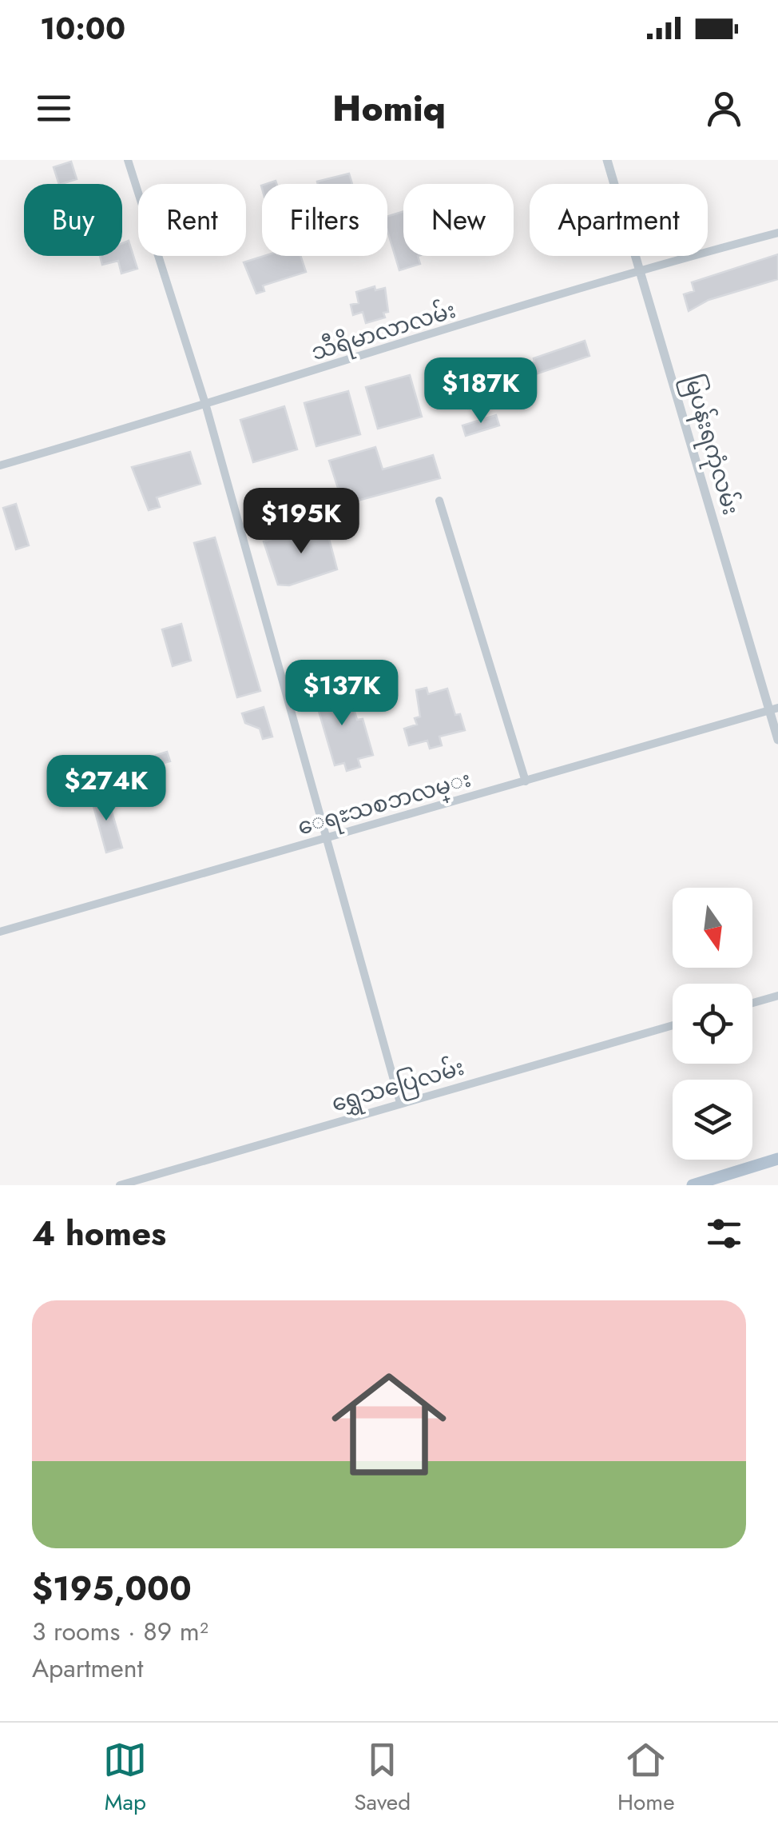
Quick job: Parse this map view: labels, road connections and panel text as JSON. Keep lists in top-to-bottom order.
{
  "streets": {
    "street": [
      "သီရိမာလာလမ်း",
      "မြပန်းရကုံလမ်း",
      "ေရႊသစၥာလမ္း",
      "ရွှေသပြေလမ်း"
    ]
  },
  "crossings": [
    ["သီရိမာလာလမ်း", "မြပန်းရကုံလမ်း"],
    ["မြပန်းရကုံလမ်း", "ေရႊသစၥာလမ္း"]
  ],
  "north": "bottom",
  "page": {
    "status": "10:00",
    "header": "Homiq",
    "chip": [
      "Buy",
      "Rent",
      "Filters",
      "New",
      "Apartment"
    ],
    "price": [
      "$187K",
      "$195K",
      "$137K",
      "$274K"
    ],
    "heading": "4 homes",
    "list": [
      {
        "name": "$195,000",
        "note": "3 rooms · 89 m² · Apartment"
      }
    ],
    "tabs": ["Map", "Saved", "Home"]
  }
}
